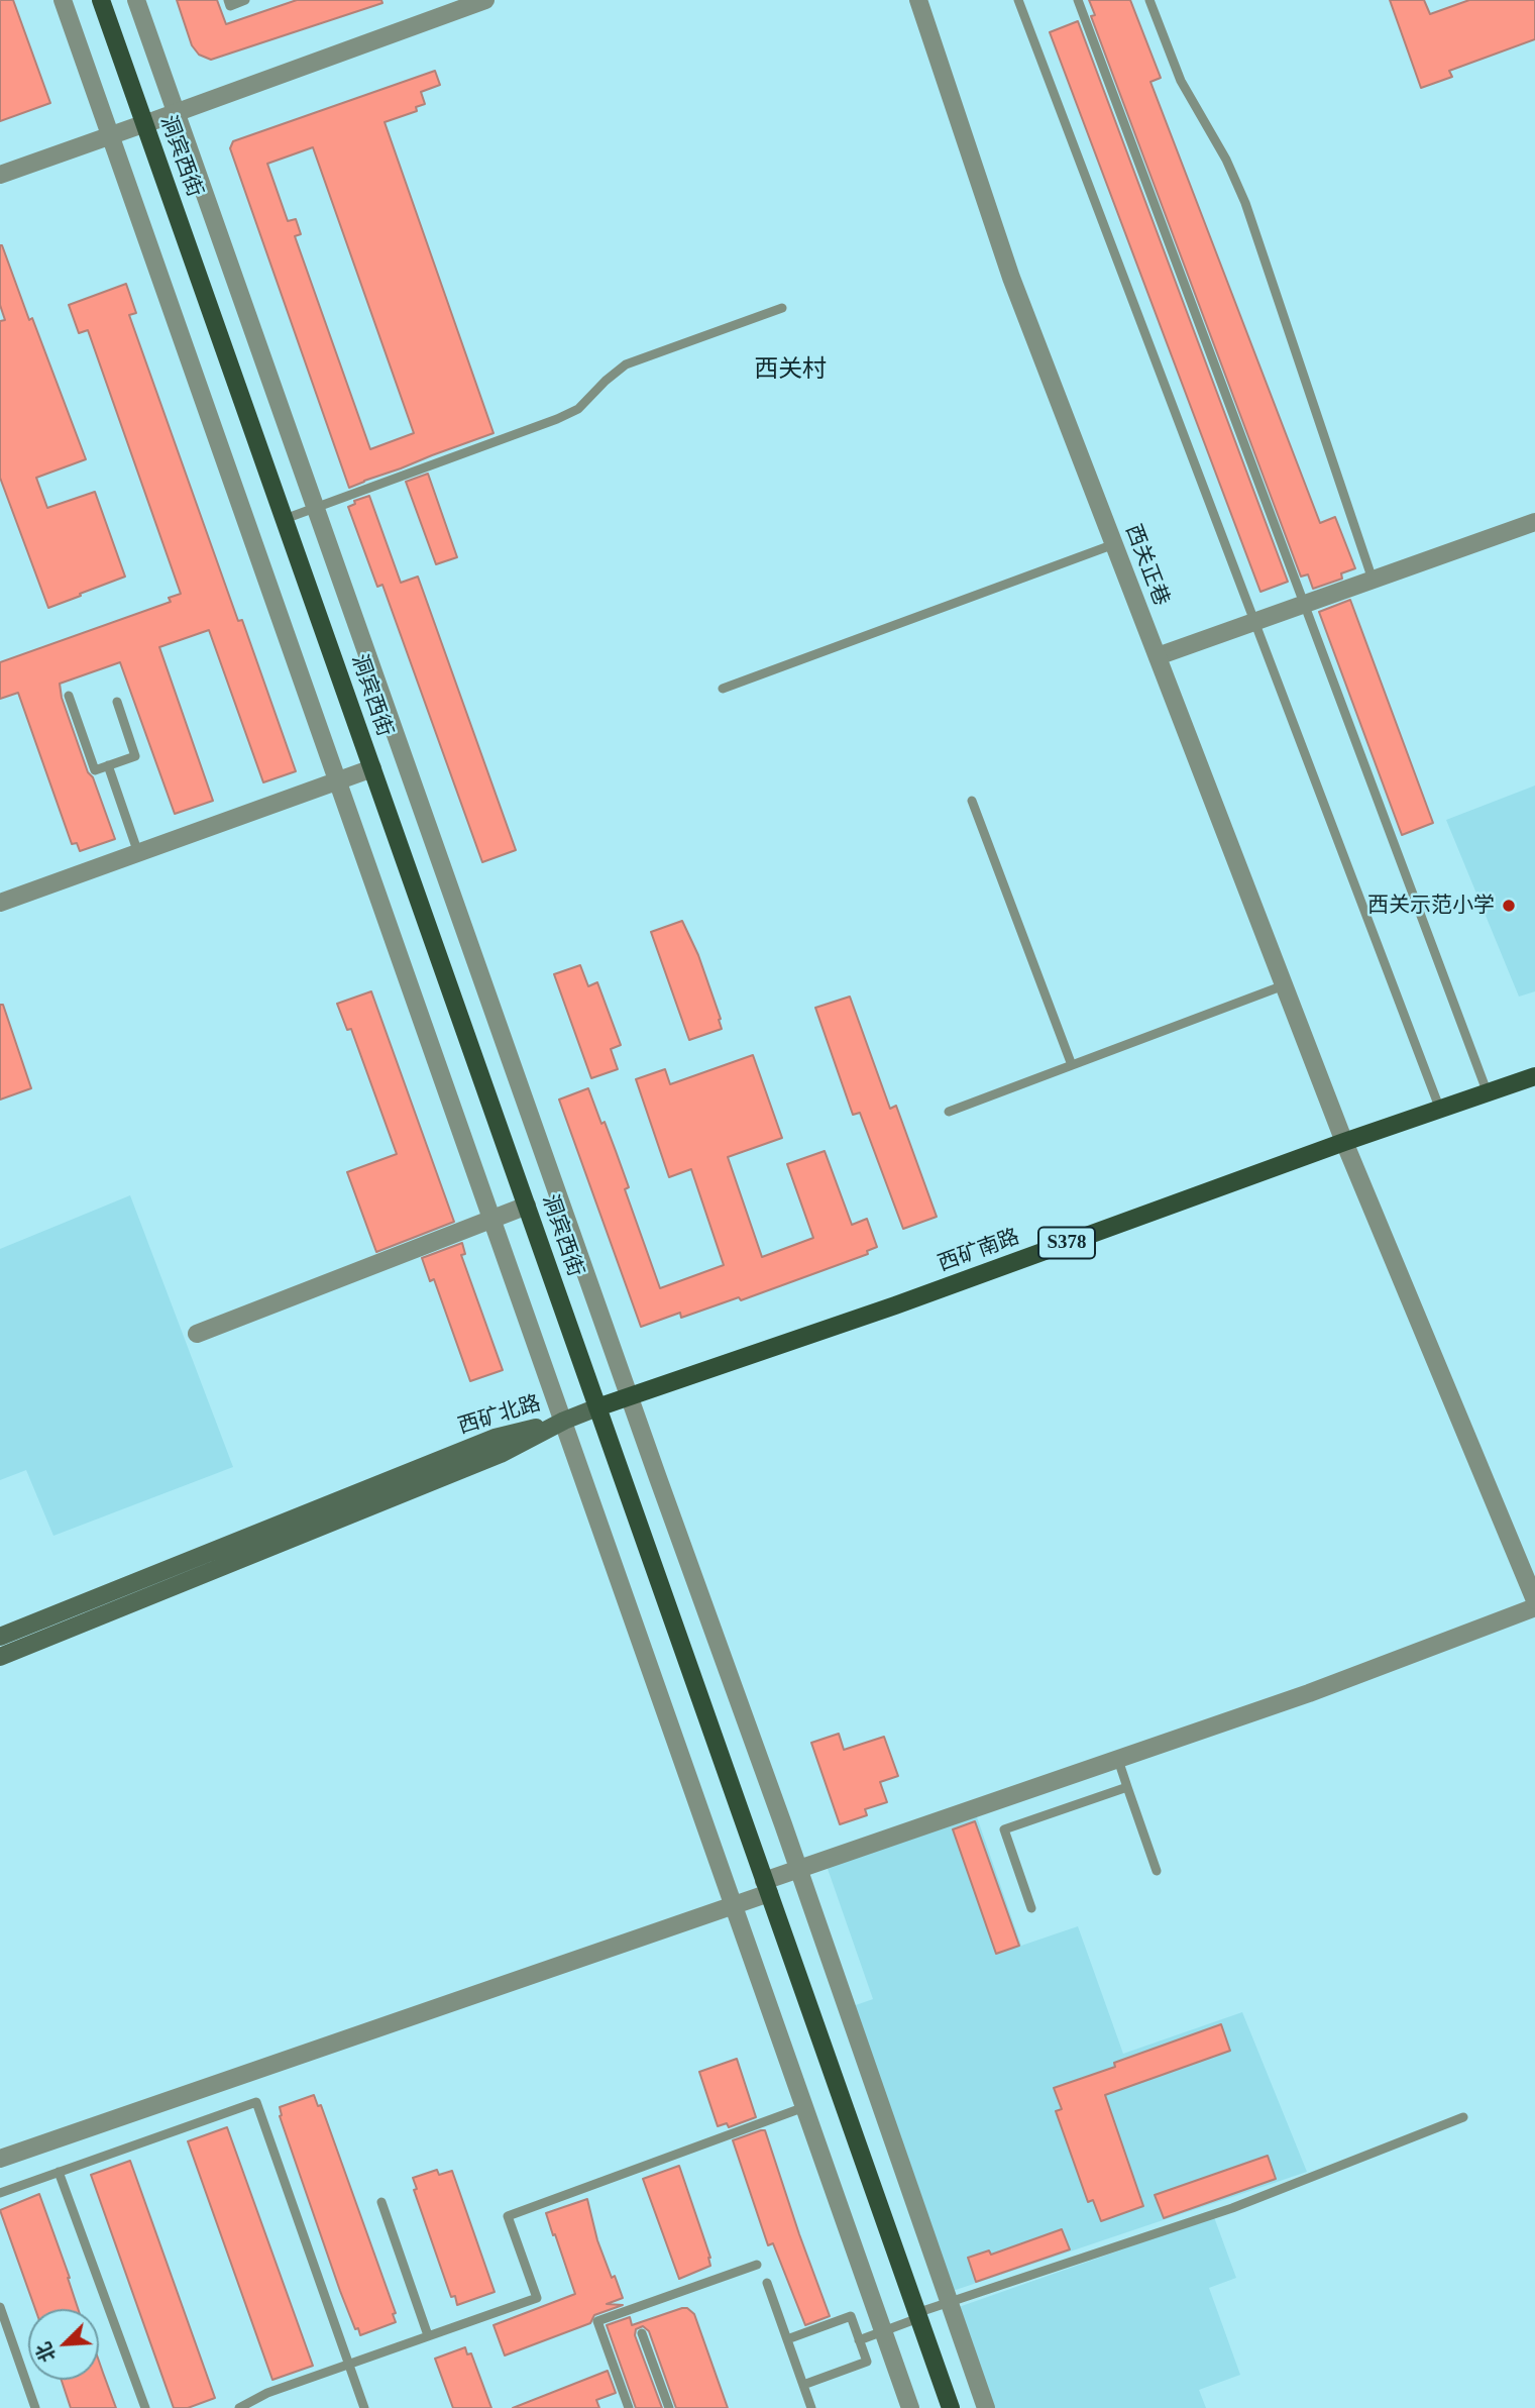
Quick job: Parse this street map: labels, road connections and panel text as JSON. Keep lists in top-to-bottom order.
{
  "streets": {
    "main road": [
      "洞宾西街",
      "S378",
      "西矿南路",
      "西矿北路"
    ],
    "street": ["西关正巷"]
  },
  "crossings": [
    ["洞宾西街", "西矿南路"],
    ["西关正巷", "西矿南路"]
  ],
  "districts": ["西关村"],
  "places": ["西关示范小学"],
  "north": "bottom left"
}
